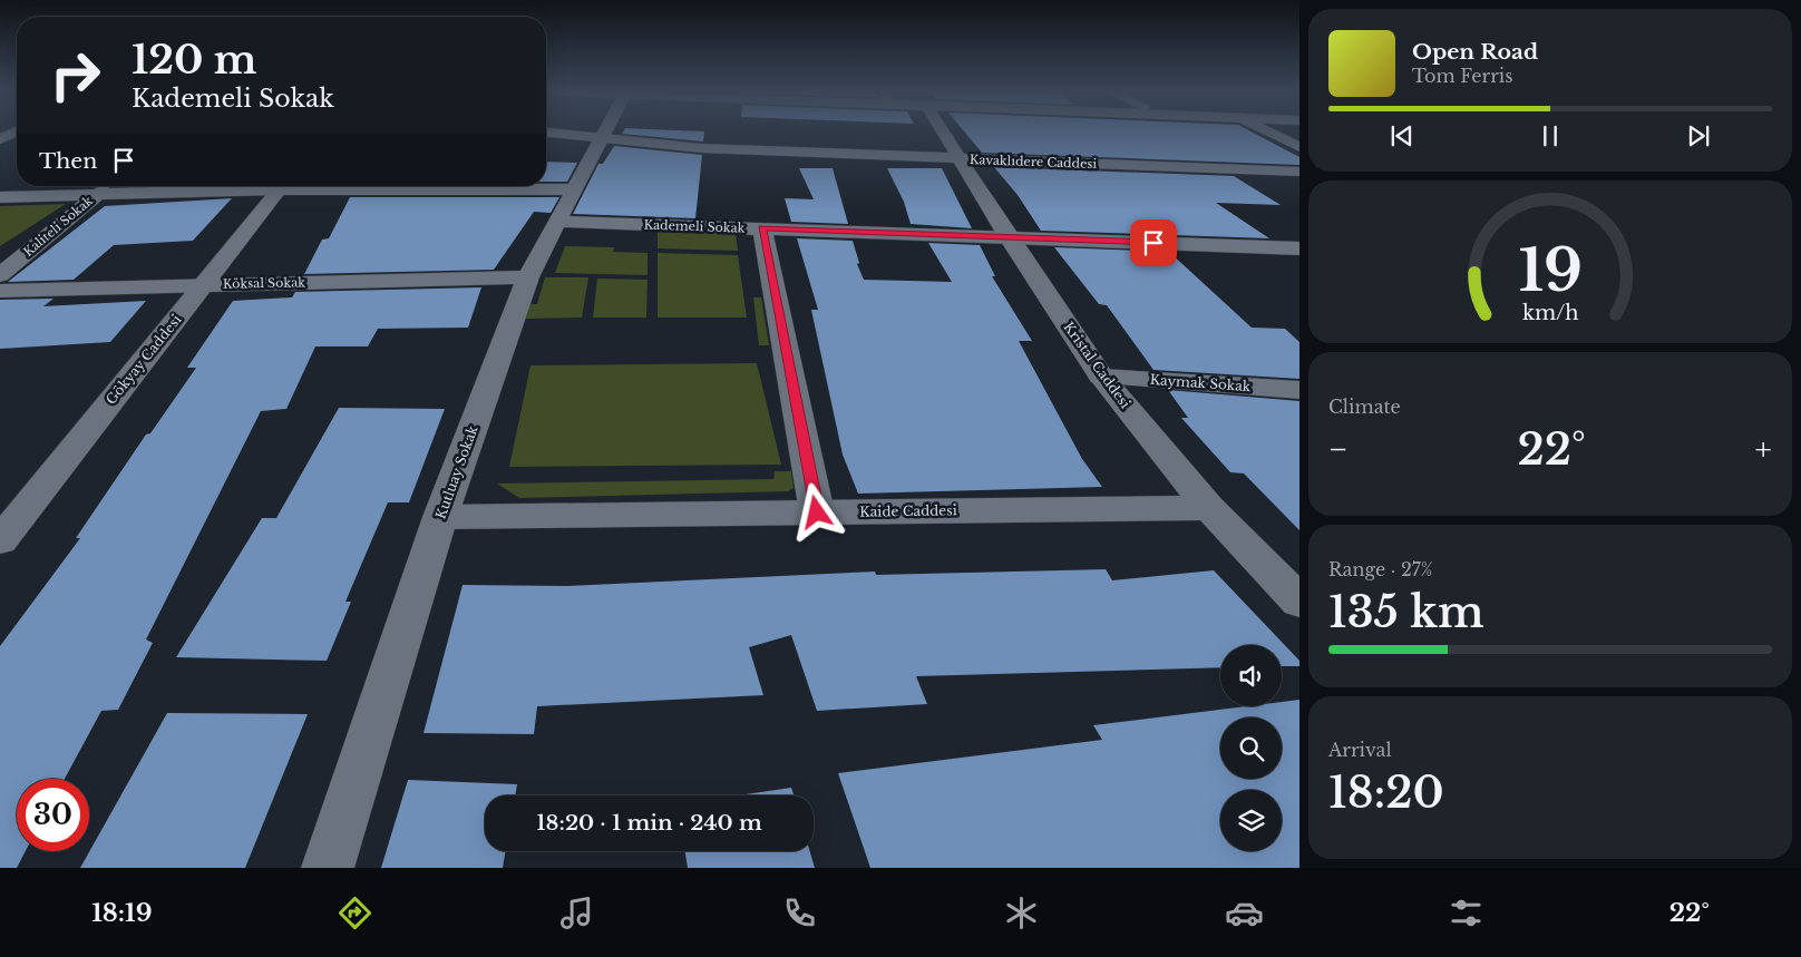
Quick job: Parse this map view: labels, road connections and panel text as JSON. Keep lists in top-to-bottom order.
{
  "streets": {
    "street": [
      "Kavaklıdere Caddesi",
      "Kaliteli Sokak",
      "Kademeli Sokak",
      "Köksal Sokak",
      "Gökyay Caddesi",
      "Kristal Caddesi",
      "Kaymak Sokak",
      "Kutluay Sokak",
      "Kaide Caddesi"
    ]
  },
  "crossings": [
    ["Kavaklıdere Caddesi", "Kristal Caddesi"],
    ["Kavaklıdere Caddesi", "Kutluay Sokak"],
    ["Kademeli Sokak", "Kristal Caddesi"],
    ["Kademeli Sokak", "Kutluay Sokak"],
    ["Köksal Sokak", "Gökyay Caddesi"],
    ["Köksal Sokak", "Kutluay Sokak"],
    ["Kristal Caddesi", "Kaymak Sokak"],
    ["Kristal Caddesi", "Kaide Caddesi"],
    ["Kutluay Sokak", "Kaide Caddesi"]
  ],
  "page": {
    "turn": ["120 m", "Kademeli Sokak"],
    "song": ["Open Road", "Tom Ferris"],
    "then": "Then",
    "tile": [
      "Climate",
      ["Range · 27%", "135 km"],
      ["Arrival", "18:20"]
    ],
    "heat": ["−", "22°", "+"],
    "limit": "30",
    "trip": "18:20 · 1 min · 240 m",
    "tabs": ["18:19", "22°"],
    "gauge": ["19", "km/h"]
  }
}
